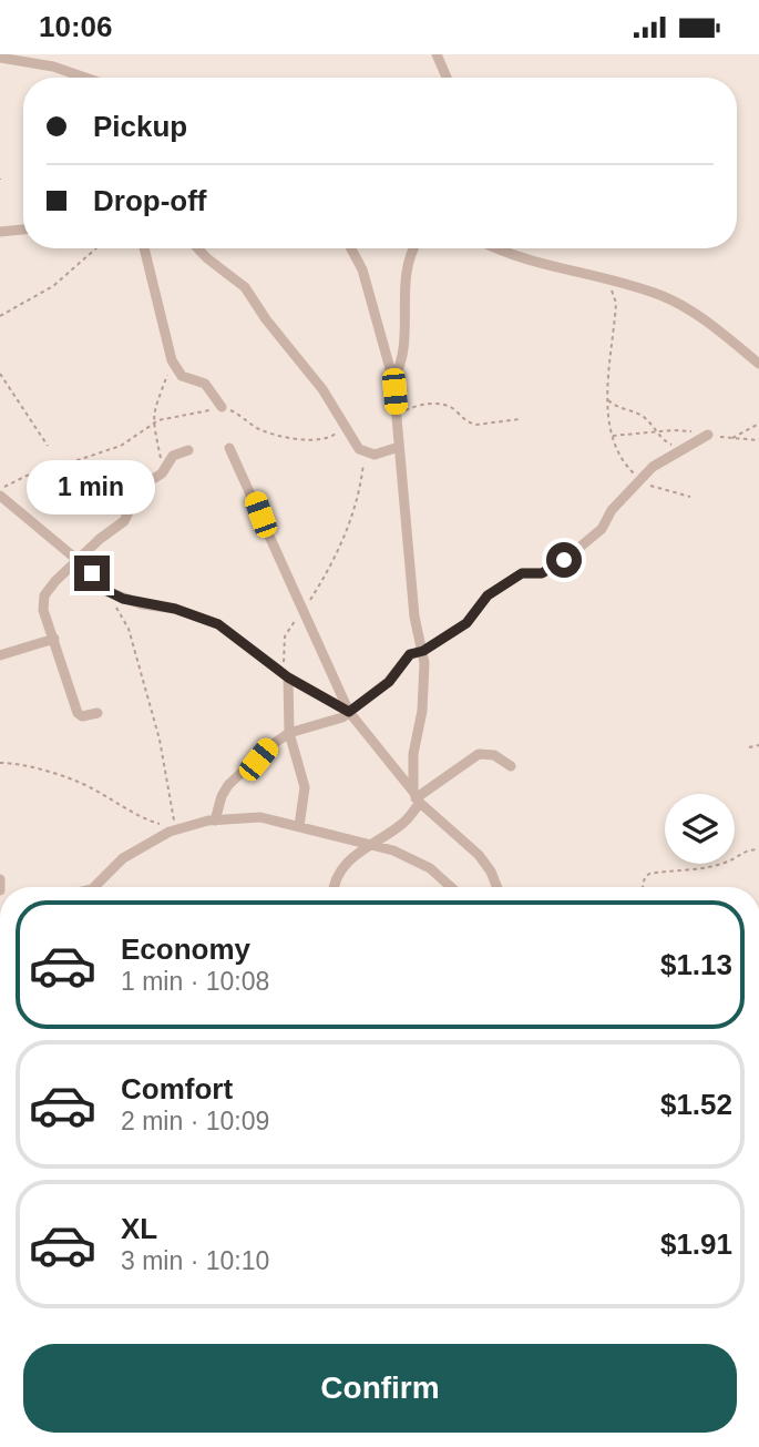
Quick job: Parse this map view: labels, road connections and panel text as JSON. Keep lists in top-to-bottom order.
{
  "page": {
    "status": "10:06",
    "banner": ["Pickup", "Drop-off"],
    "bubble": "1 min",
    "list": [
      {
        "name": "Economy",
        "note": "1 min · 10:08",
        "value": "$1.13"
      },
      {
        "name": "Comfort",
        "note": "2 min · 10:09",
        "value": "$1.52"
      },
      {
        "name": "XL",
        "note": "3 min · 10:10",
        "value": "$1.91"
      }
    ],
    "buttons": "Confirm"
  }
}
